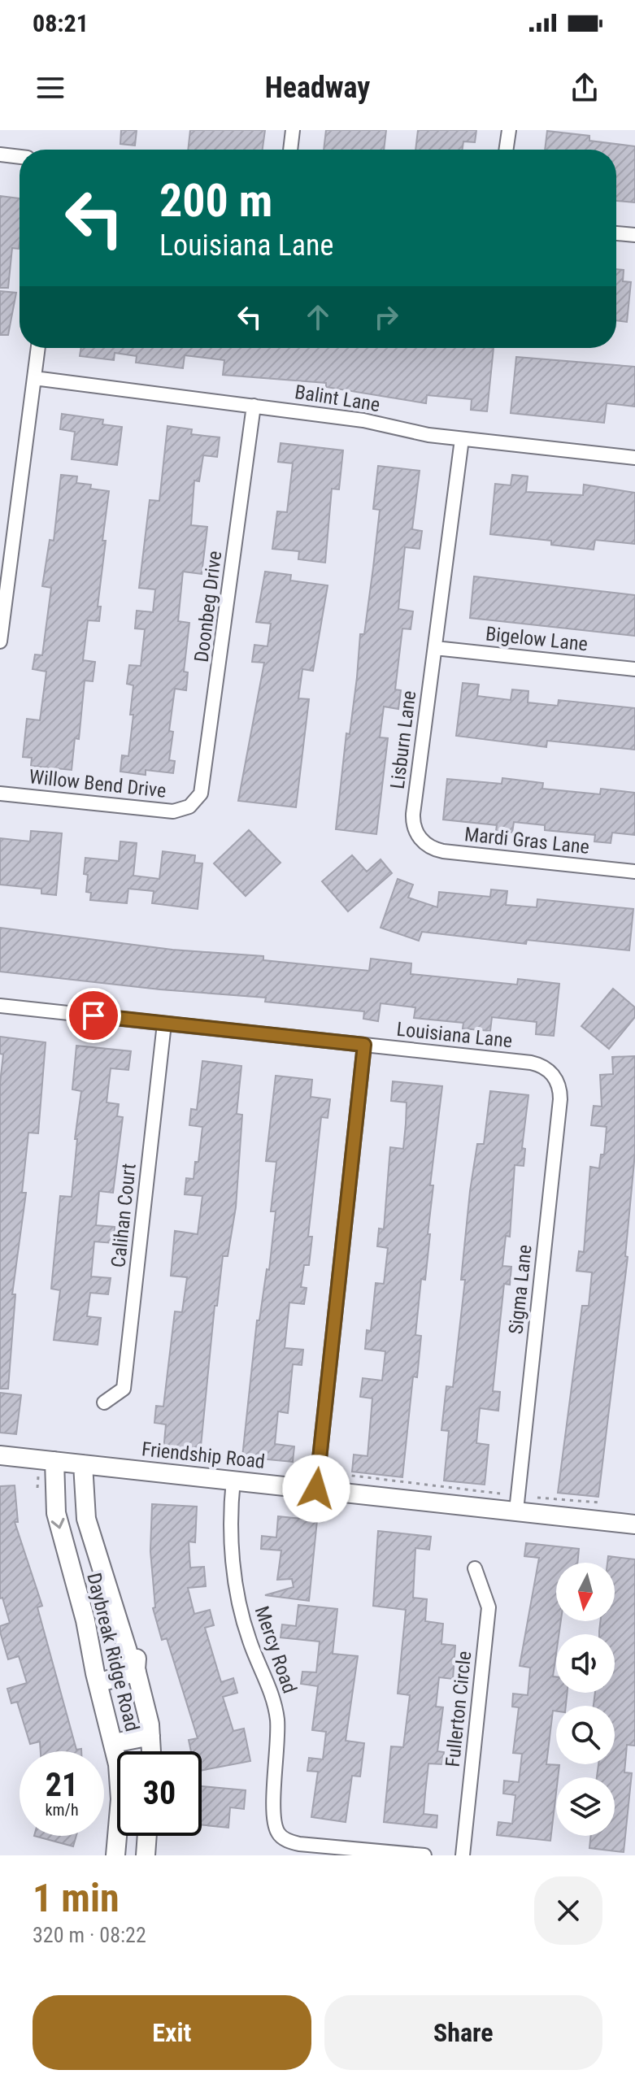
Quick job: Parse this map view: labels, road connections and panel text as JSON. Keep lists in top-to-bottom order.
{
  "streets": {
    "street": [
      "Balint Lane",
      "Doonbeg Drive",
      "Bigelow Lane",
      "Lisburn Lane",
      "Willow Bend Drive",
      "Mardi Gras Lane",
      "Louisiana Lane",
      "Calihan Court",
      "Sigma Lane",
      "Friendship Road",
      "Mercy Road",
      "Daybreak Ridge Road",
      "Fullerton Circle"
    ]
  },
  "crossings": [
    ["Balint Lane", "Doonbeg Drive"],
    ["Balint Lane", "Lisburn Lane"],
    ["Doonbeg Drive", "Willow Bend Drive"],
    ["Bigelow Lane", "Lisburn Lane"],
    ["Lisburn Lane", "Mardi Gras Lane"],
    ["Louisiana Lane", "Calihan Court"],
    ["Louisiana Lane", "Sigma Lane"],
    ["Sigma Lane", "Friendship Road"],
    ["Friendship Road", "Mercy Road"],
    ["Friendship Road", "Daybreak Ridge Road"]
  ],
  "north": "bottom",
  "page": {
    "status": "08:21",
    "header": "Headway",
    "turn": ["200 m", "Louisiana Lane"],
    "speed": "21 km/h",
    "limit": "30",
    "heading": ["1 min", "320 m · 08:22"],
    "buttons": ["Exit", "Share"]
  }
}
